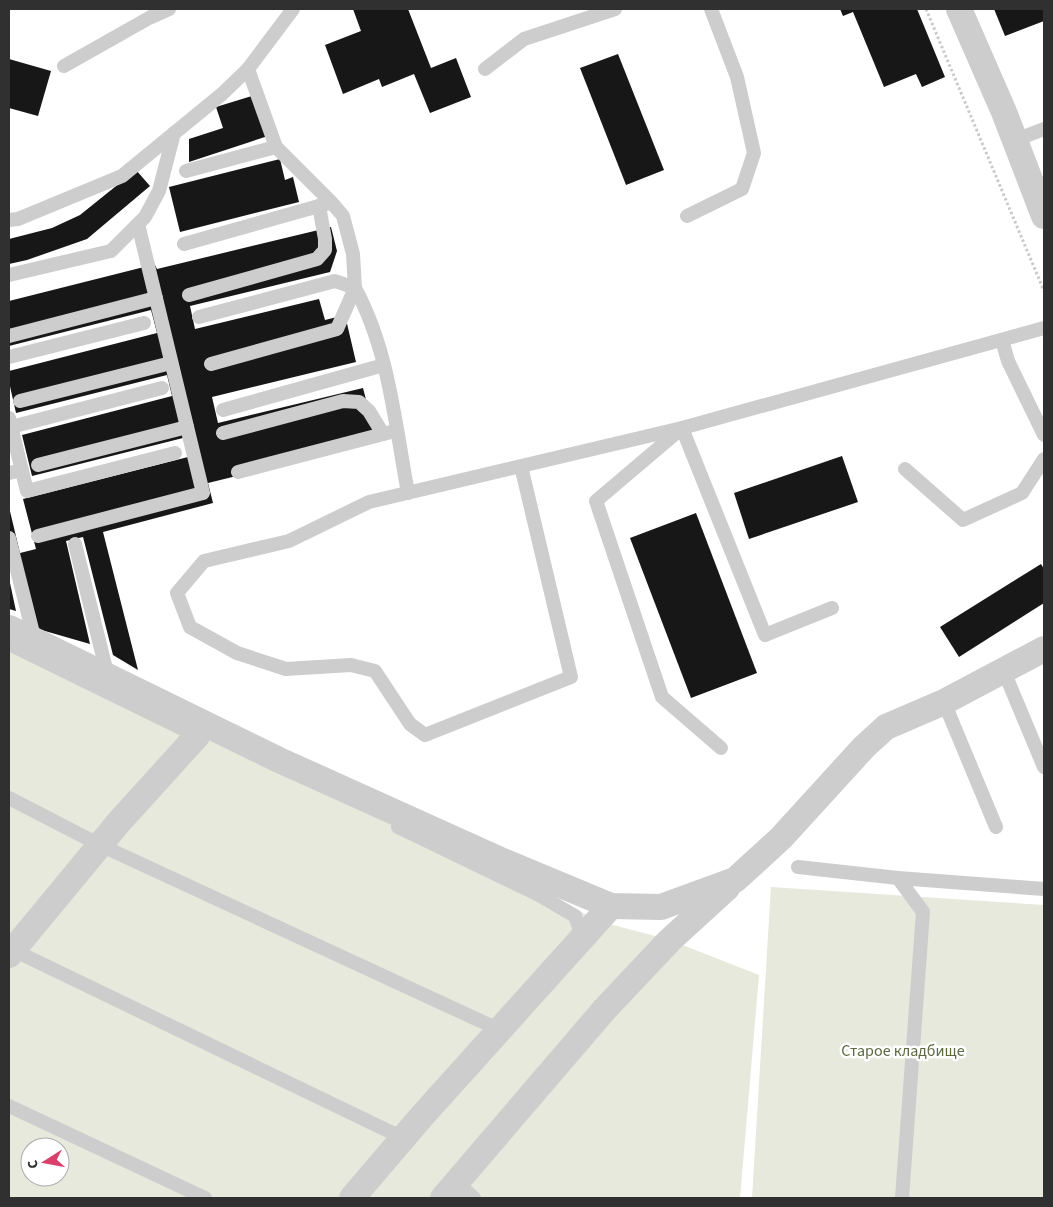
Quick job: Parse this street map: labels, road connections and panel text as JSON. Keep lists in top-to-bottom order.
{
  "parks": ["Старое кладбище"],
  "north": "left"
}
